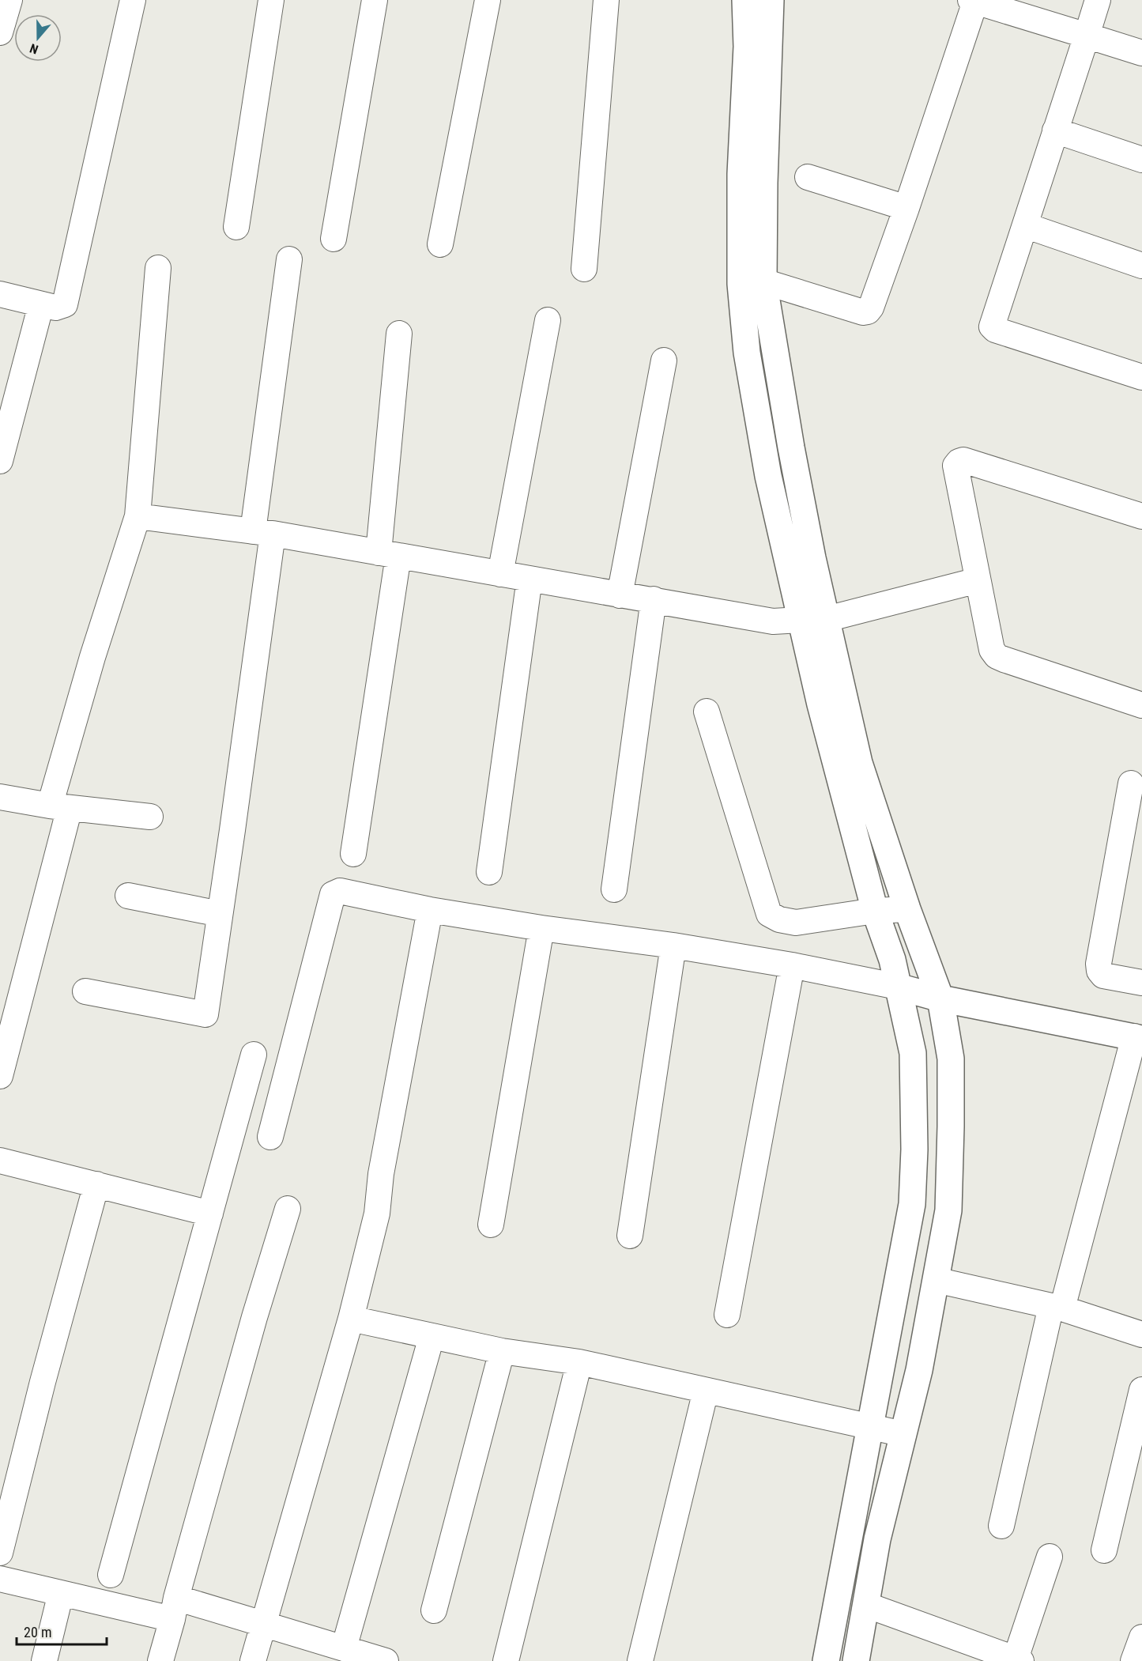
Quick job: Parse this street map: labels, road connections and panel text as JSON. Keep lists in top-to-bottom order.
{
  "scale_bar": "20 m",
  "north": "bottom"
}
